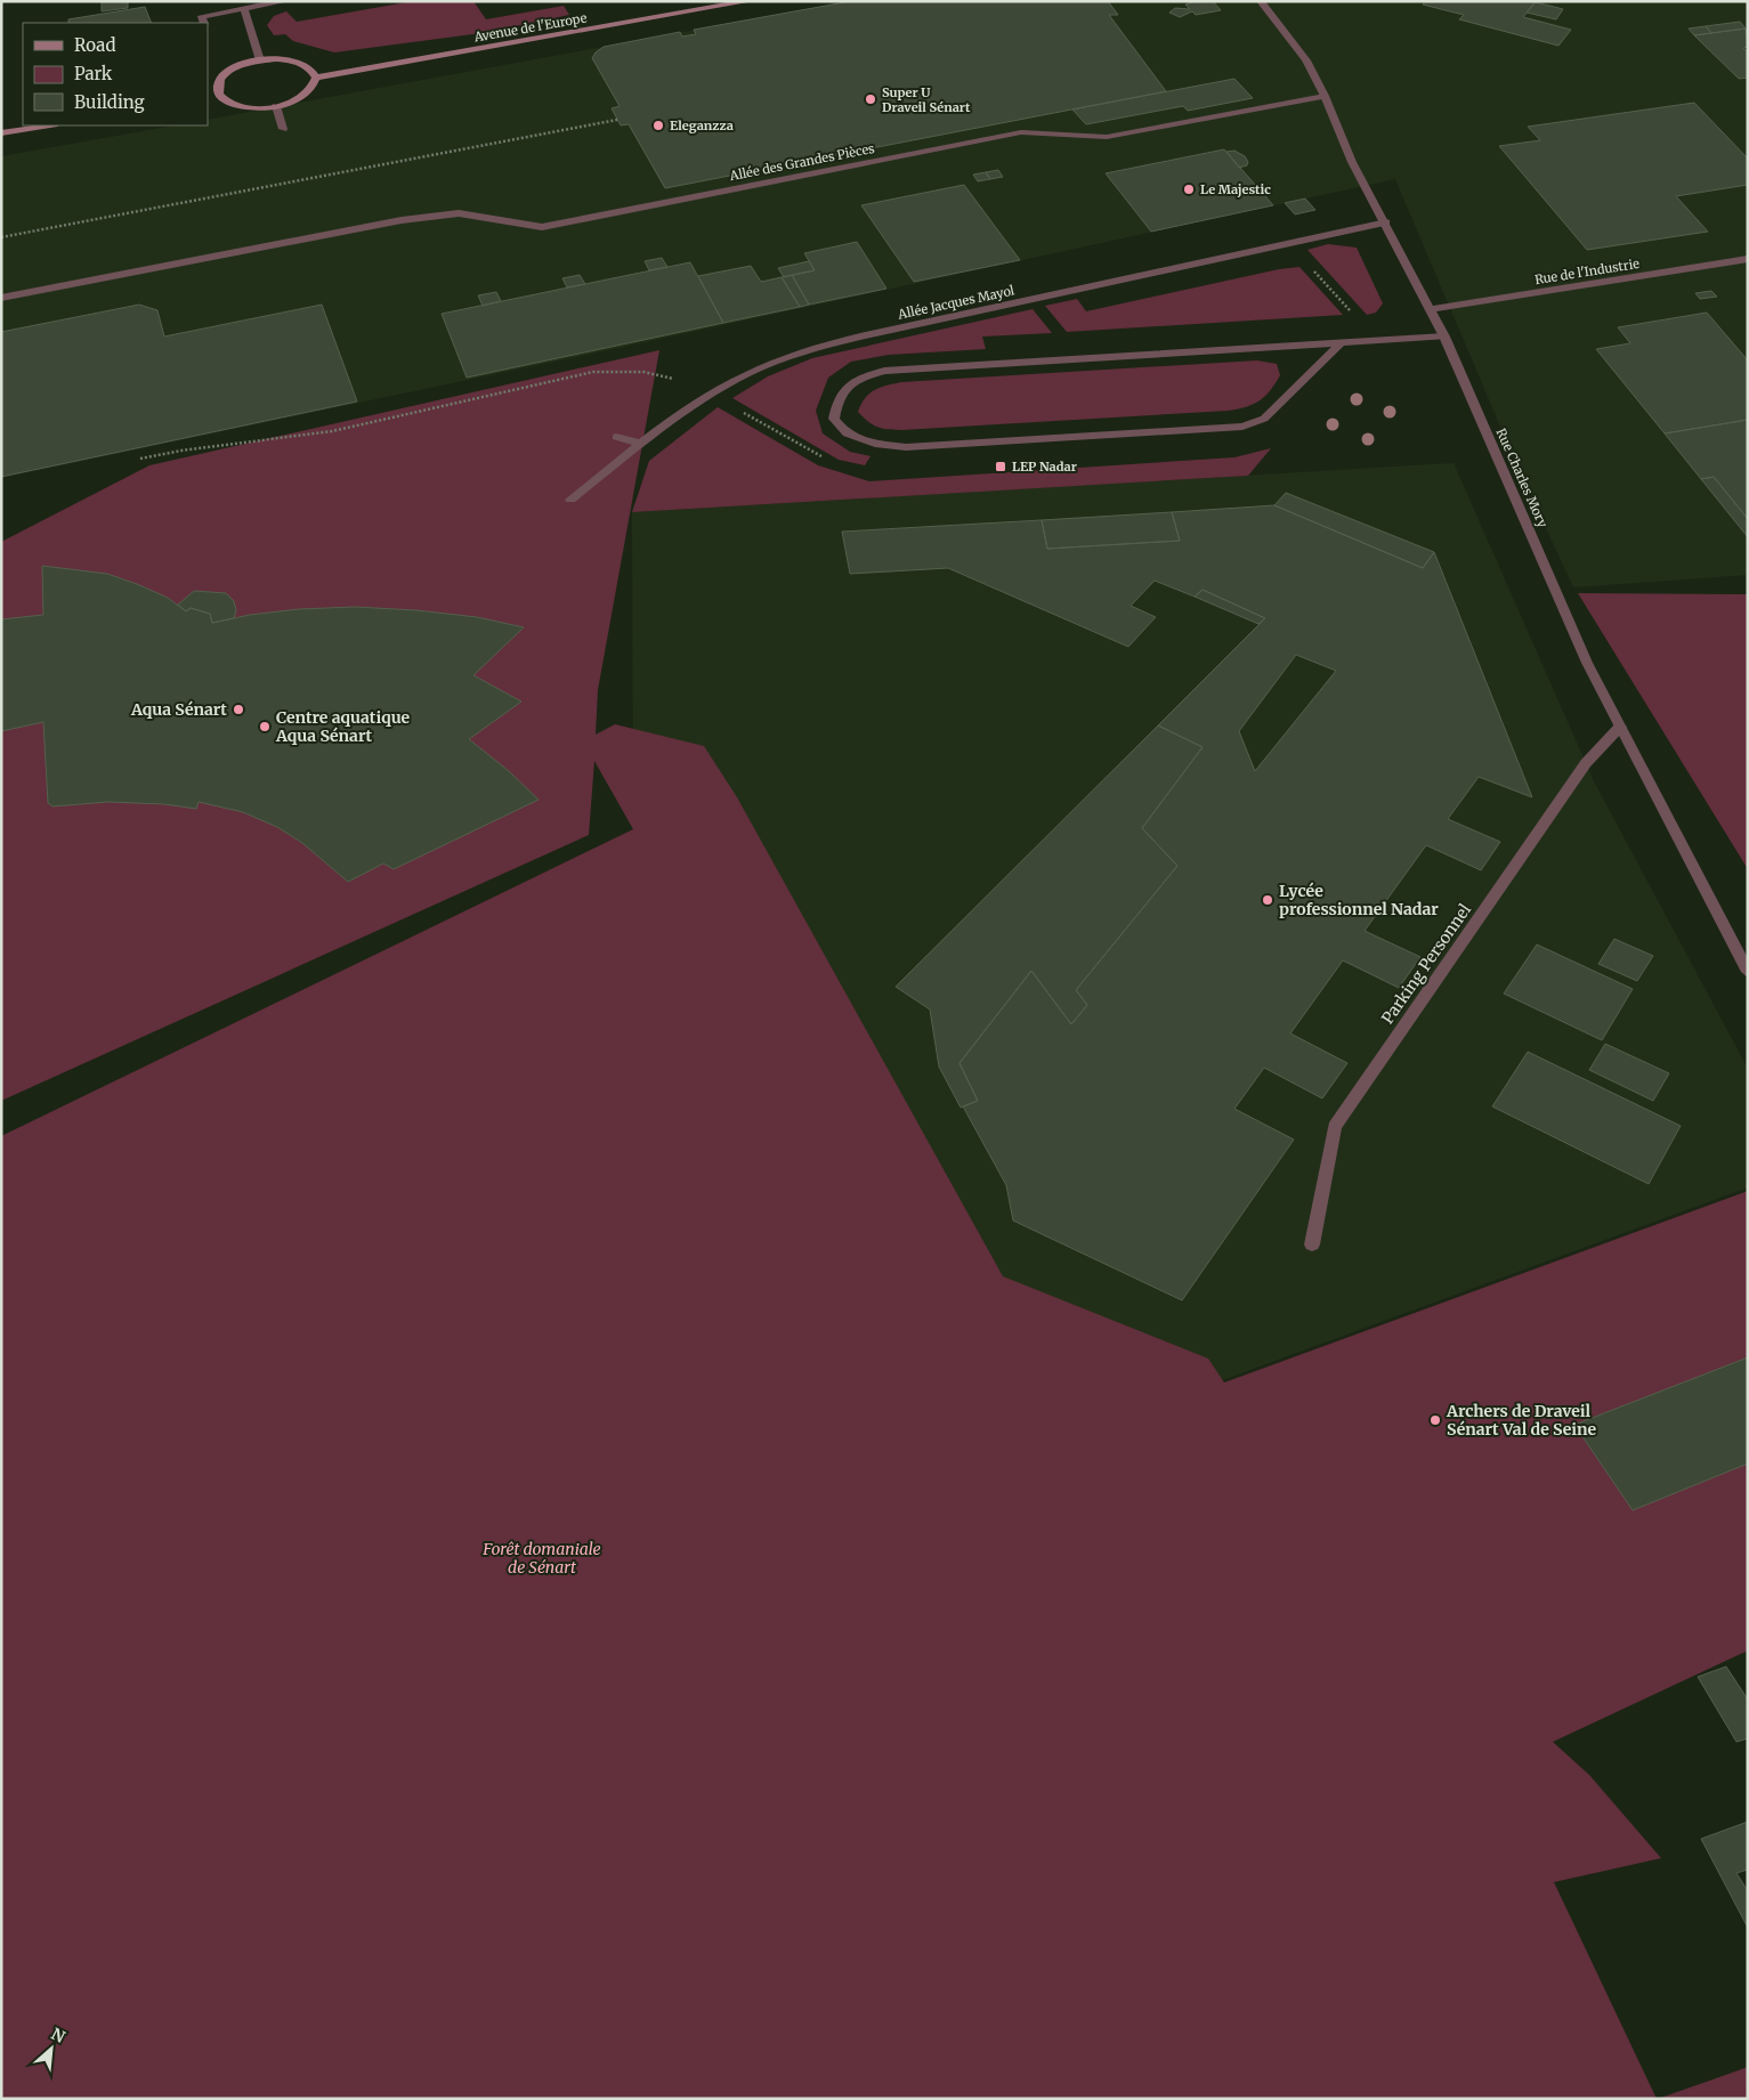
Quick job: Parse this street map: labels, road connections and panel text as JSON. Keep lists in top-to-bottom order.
{
  "streets": {
    "main road": ["Avenue de l'Europe"],
    "street": [
      "Allée des Grandes Pièces",
      "Rue de l'Industrie",
      "Allée Jacques Mayol",
      "Rue Charles Mory",
      "Parking Personnel"
    ]
  },
  "crossings": [
    ["Allée des Grandes Pièces", "Rue Charles Mory"],
    ["Rue de l'Industrie", "Rue Charles Mory"],
    ["Allée Jacques Mayol", "Rue Charles Mory"],
    ["Rue Charles Mory", "Parking Personnel"]
  ],
  "parks": ["Forêt domaniale de Sénart"],
  "places": {
    "other": [
      "Super U Draveil Sénart",
      "Eleganzza",
      "Le Majestic",
      "Aqua Sénart",
      "Centre aquatique Aqua Sénart",
      "Lycée professionnel Nadar",
      "Archers de Draveil Sénart Val de Seine"
    ],
    "transit": ["LEP Nadar"]
  },
  "legend": ["Road", "Park", "Building"],
  "north": "top right"
}
